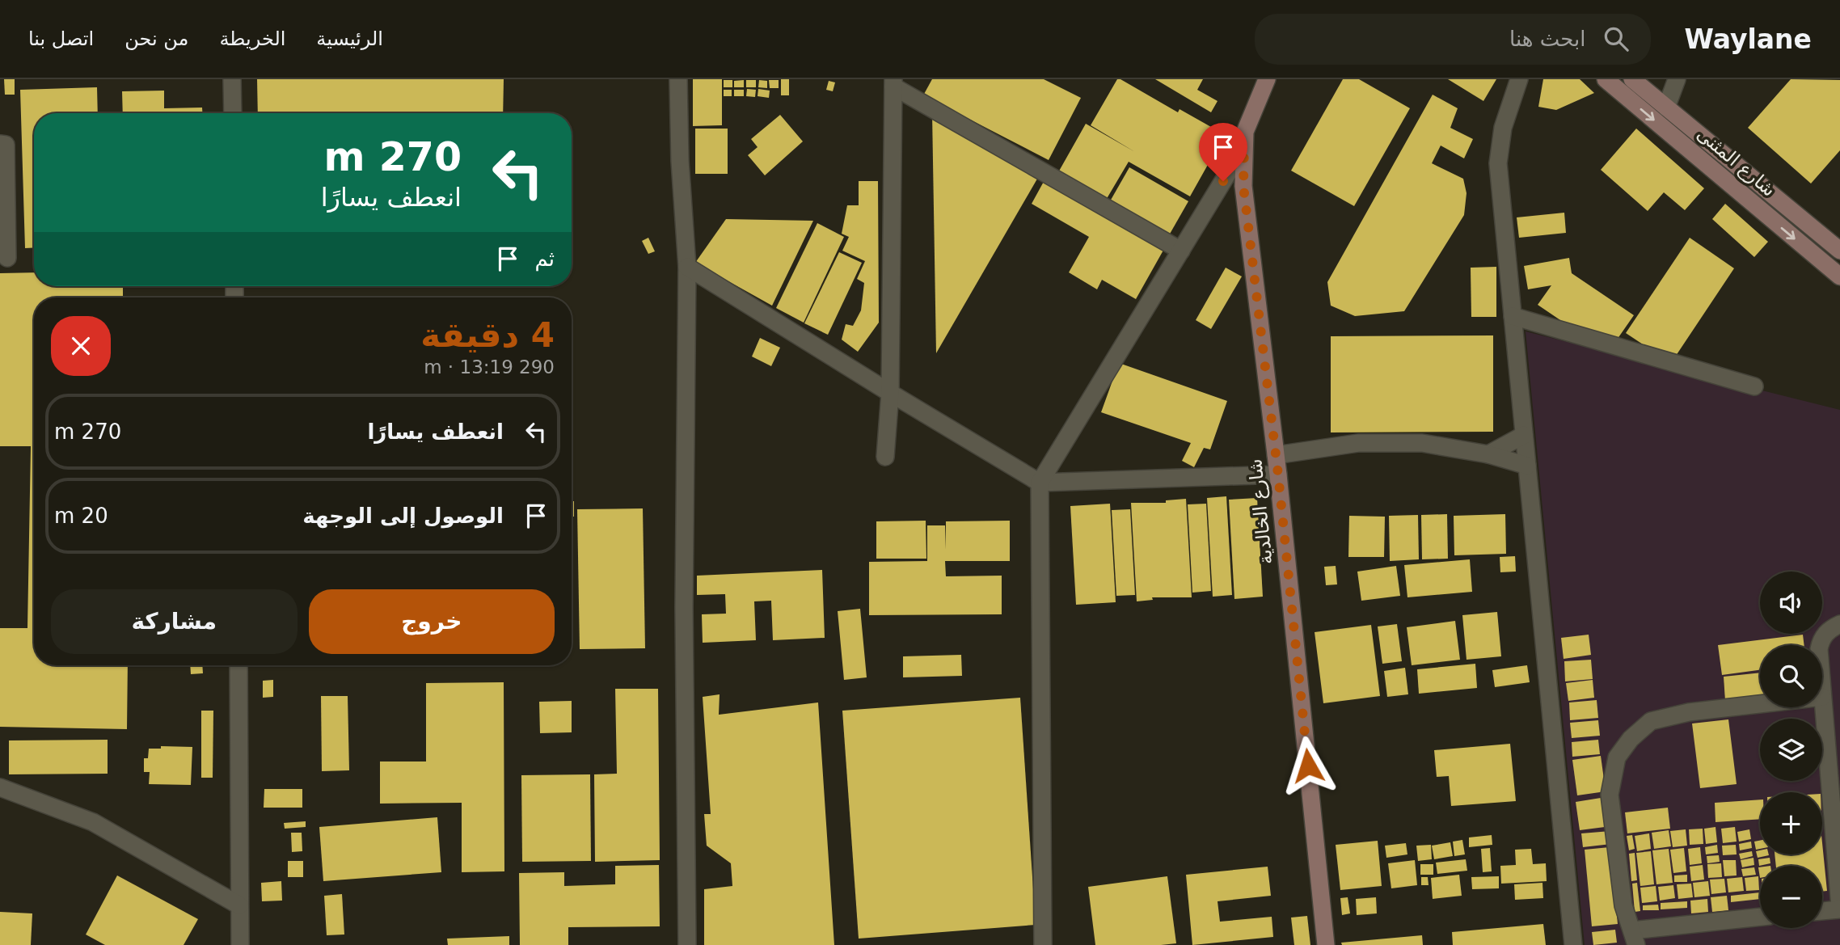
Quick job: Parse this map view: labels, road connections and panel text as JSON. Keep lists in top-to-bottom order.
{
  "streets": {
    "street": ["شارع المثنى", "شارع الخالدية"]
  },
  "page": {
    "header": "Waylane",
    "search": "ابحث هنا",
    "nav": [
      "الرئيسية",
      "الخريطة",
      "من نحن",
      "اتصل بنا"
    ],
    "turn": ["270 m", "انعطف يسارًا"],
    "then": "ثم",
    "heading": ["4 دقيقة", "290 m · 13:19"],
    "list": [
      {
        "name": "انعطف يسارًا",
        "value": "270 m"
      },
      {
        "name": "الوصول إلى الوجهة",
        "value": "20 m"
      }
    ],
    "map_buttons": ["+", "−"],
    "buttons": ["خروج", "مشاركة"]
  }
}
